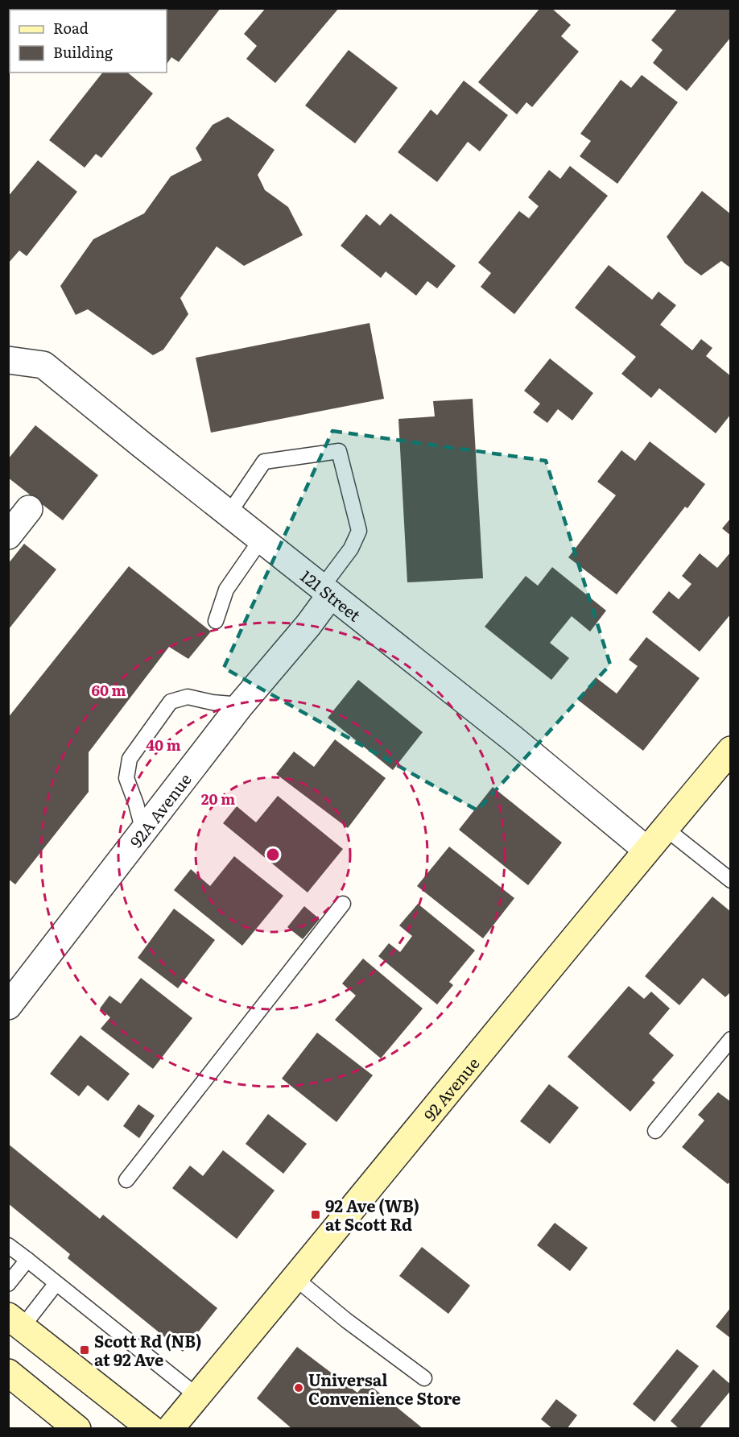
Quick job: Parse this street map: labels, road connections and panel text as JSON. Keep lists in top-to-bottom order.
{
  "streets": {
    "street": ["121 Street", "92A Avenue", "92 Avenue"]
  },
  "crossings": [
    ["121 Street", "92A Avenue"],
    ["121 Street", "92 Avenue"]
  ],
  "places": {
    "transit": ["92 Ave (WB) at Scott Rd", "Scott Rd (NB) at 92 Ave"],
    "other": ["Universal Convenience Store"]
  },
  "legend": ["Road", "Building"],
  "rings": ["60 m", "40 m", "20 m"]
}
